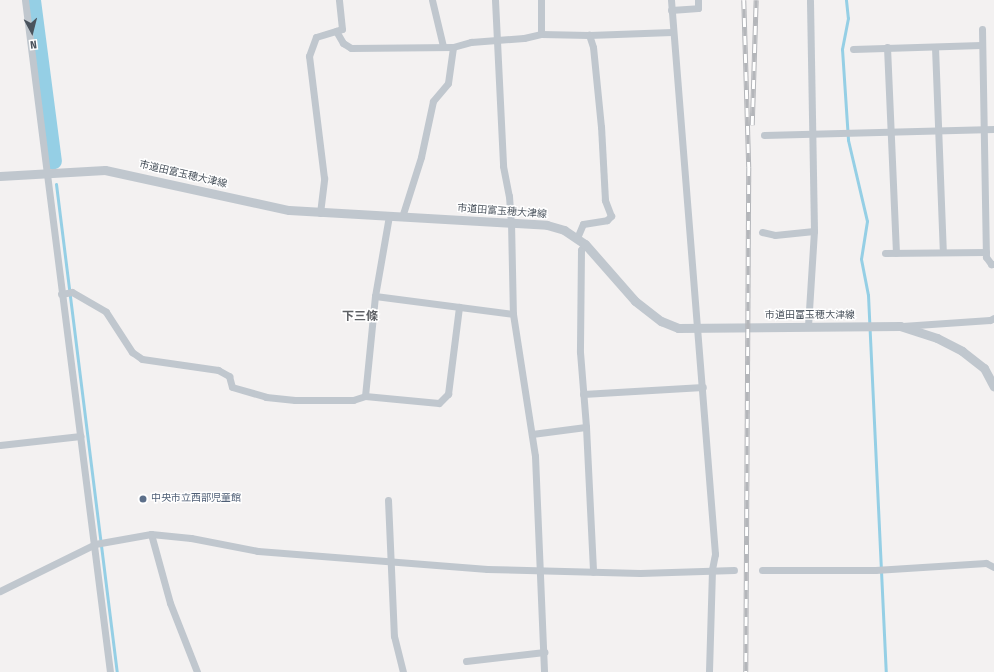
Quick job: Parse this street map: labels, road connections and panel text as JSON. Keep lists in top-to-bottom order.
{
  "streets": {
    "street": ["市道田富玉穂大津線"]
  },
  "districts": ["下三條"],
  "places": ["中央市立西部児童館"],
  "north": "bottom"
}
